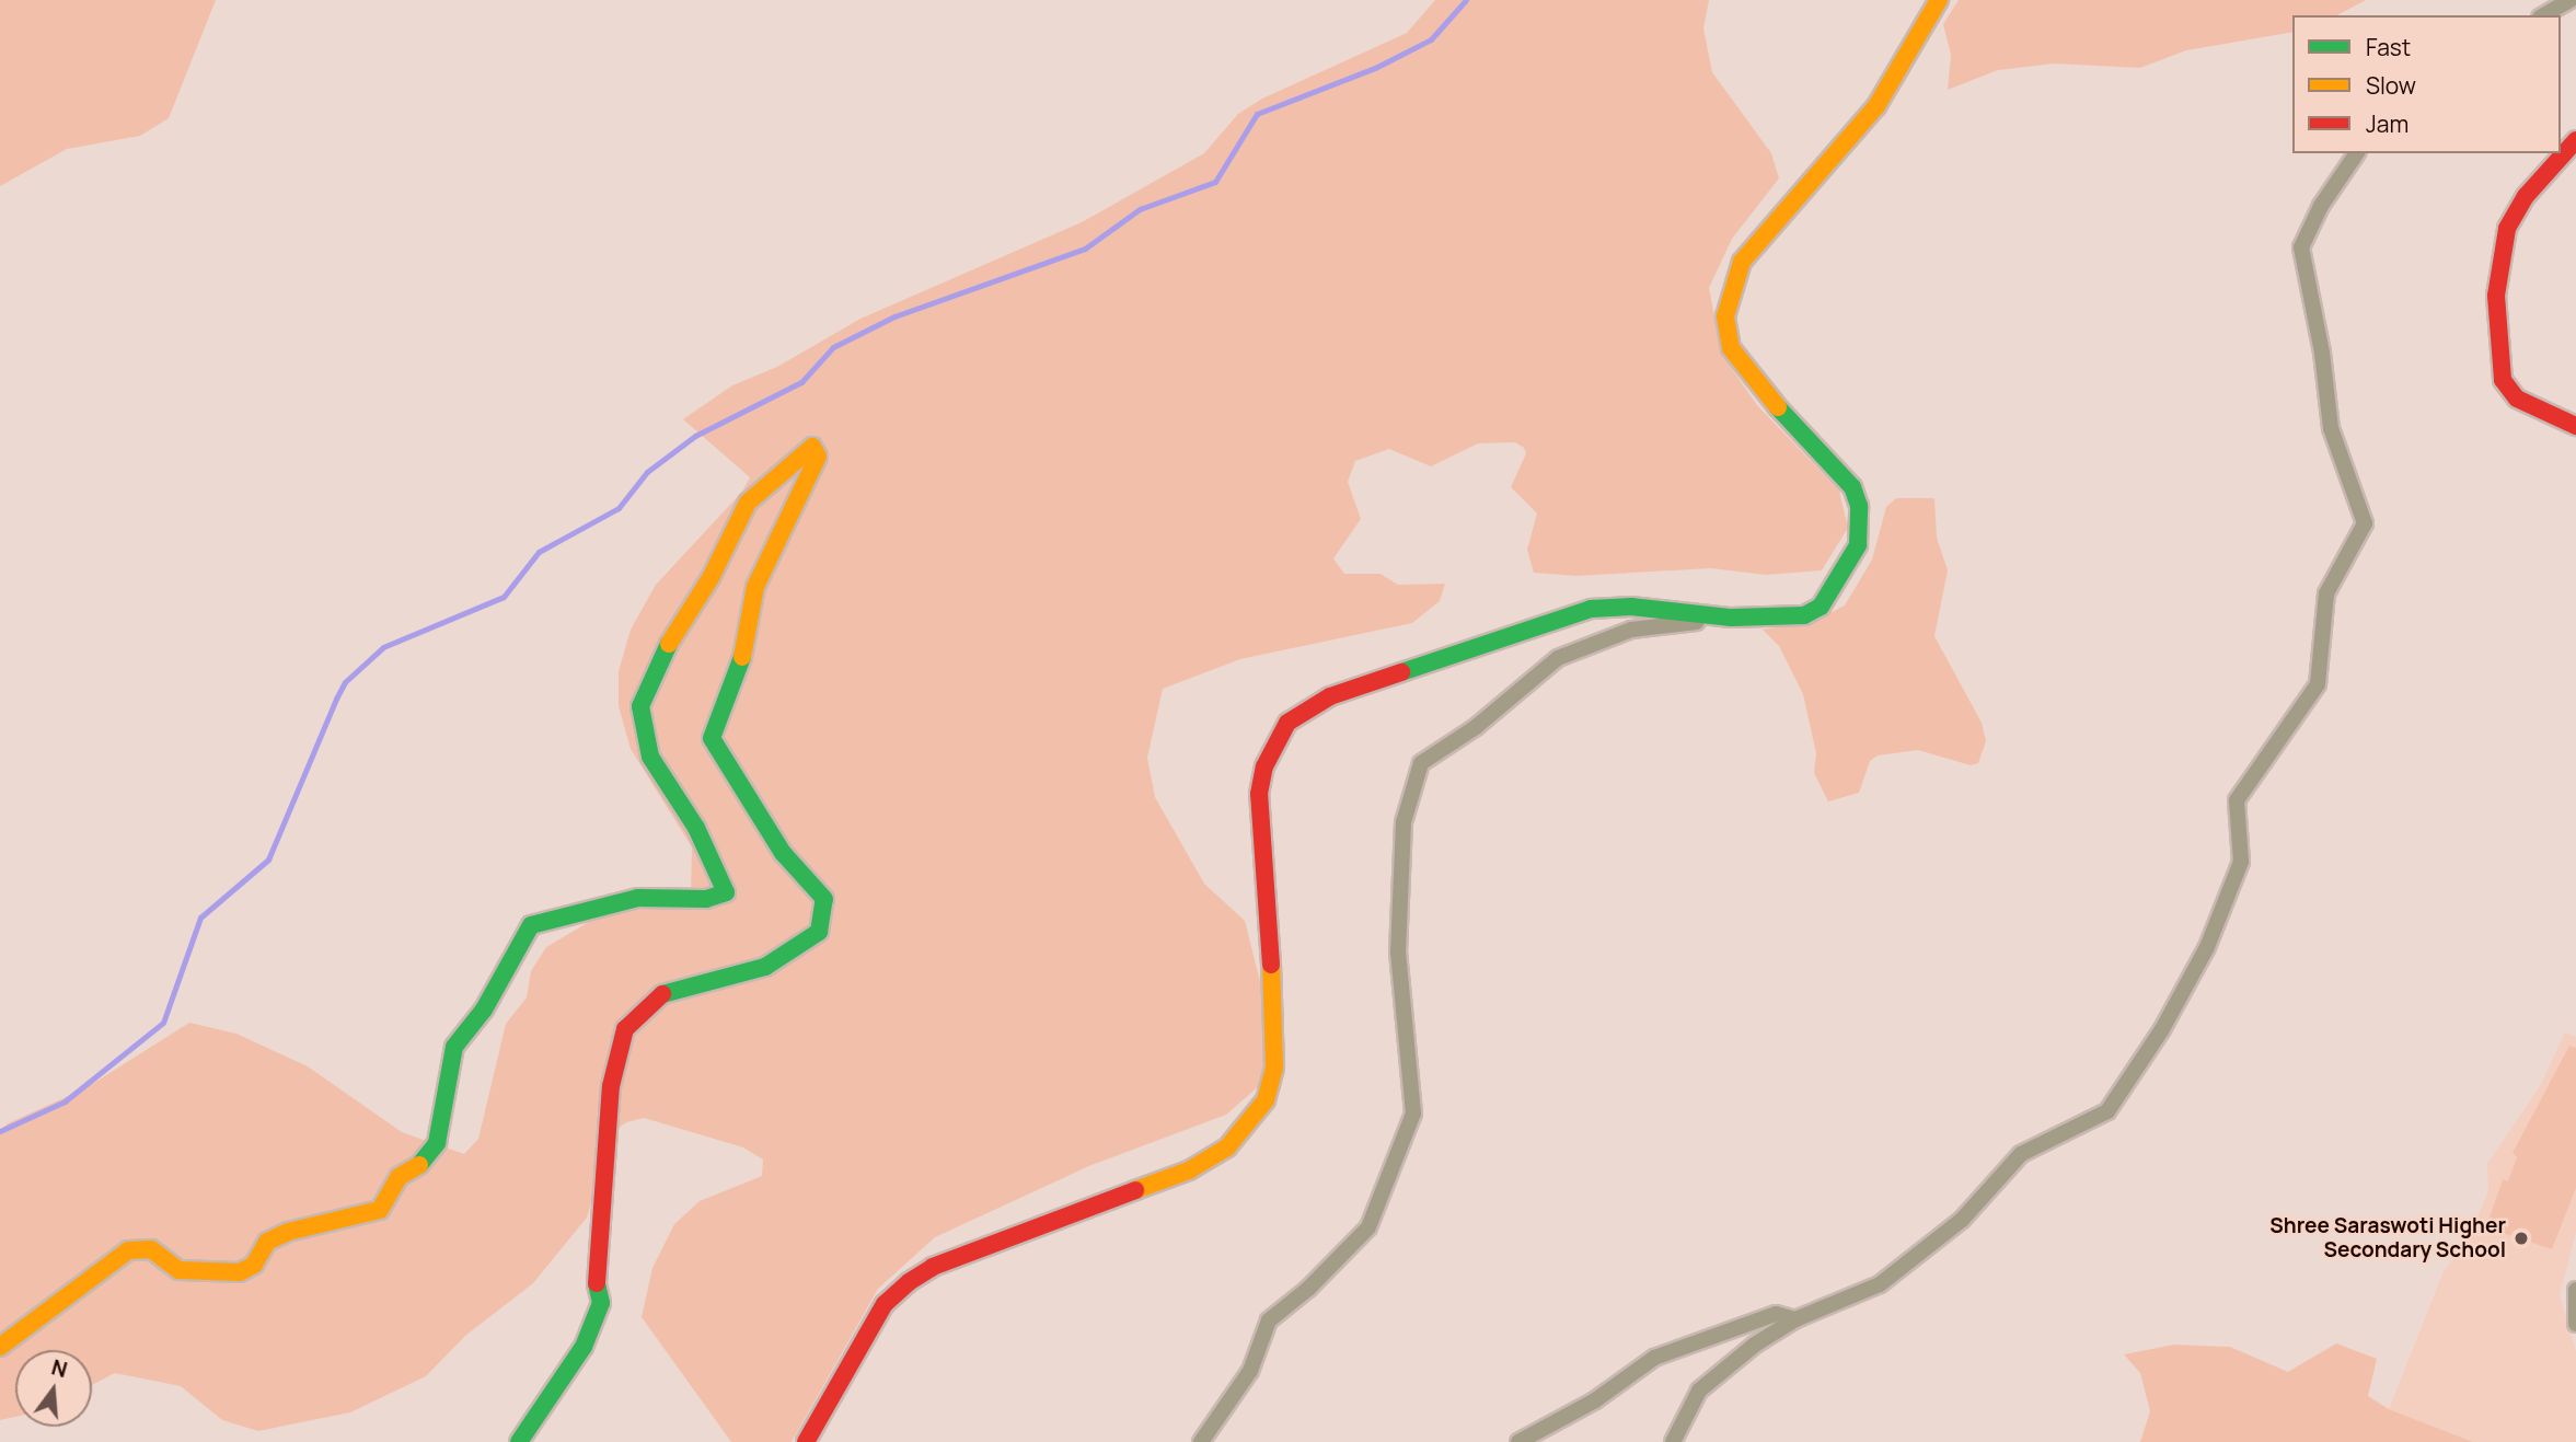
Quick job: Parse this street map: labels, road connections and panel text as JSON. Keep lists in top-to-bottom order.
{
  "places": ["Shree Saraswoti Higher Secondary School"],
  "legend": ["Fast", "Slow", "Jam"],
  "north": "top"
}
